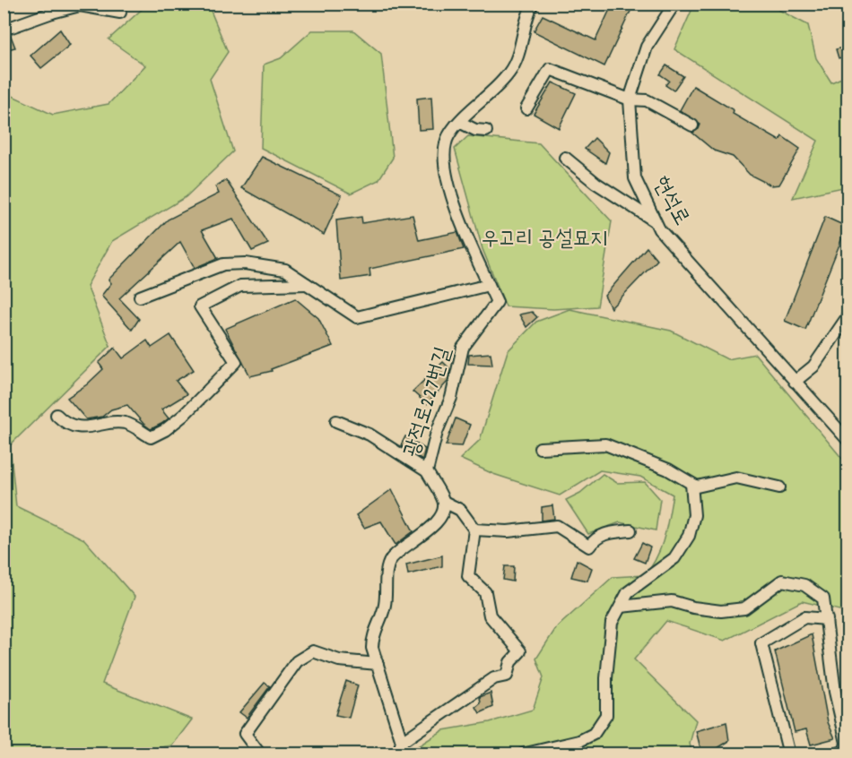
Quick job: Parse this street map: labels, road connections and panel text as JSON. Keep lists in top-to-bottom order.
{
  "streets": {
    "street": ["현석로", "광적로227번길"]
  },
  "parks": ["우고리 공설묘지"]
}
